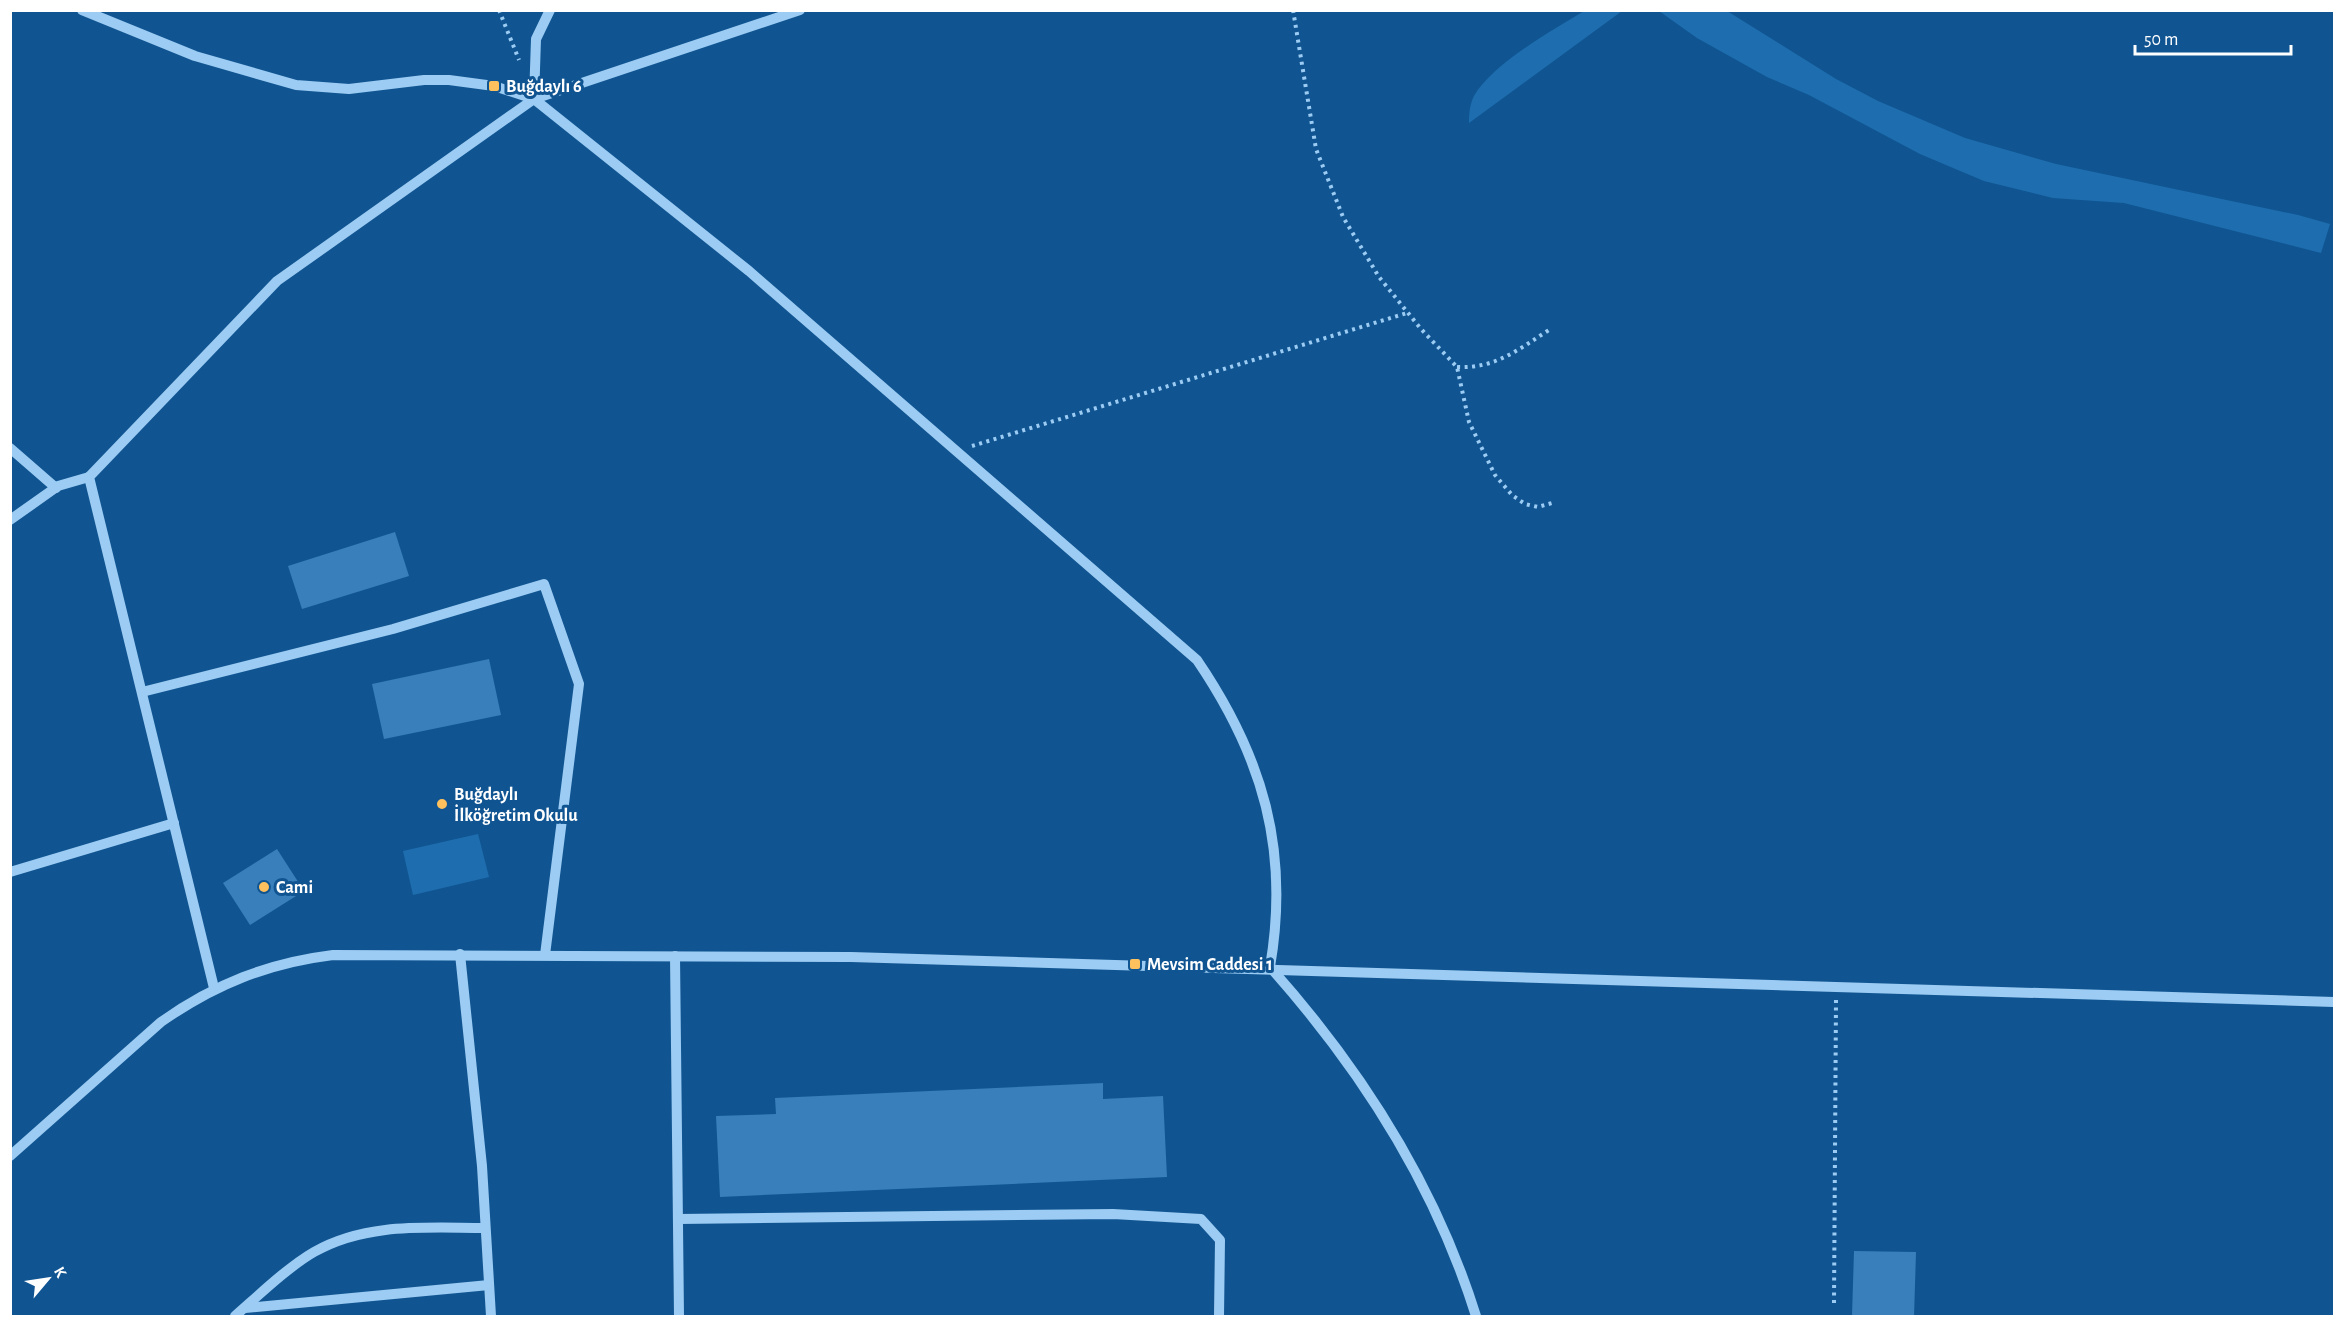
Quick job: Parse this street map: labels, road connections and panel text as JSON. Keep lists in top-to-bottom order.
{
  "places": {
    "transit": ["Buğdaylı 6", "Mevsim Caddesi 1"],
    "other": ["Buğdaylı İlköğretim Okulu", "Cami"]
  },
  "scale_bar": "50 m",
  "north": "top right"
}
